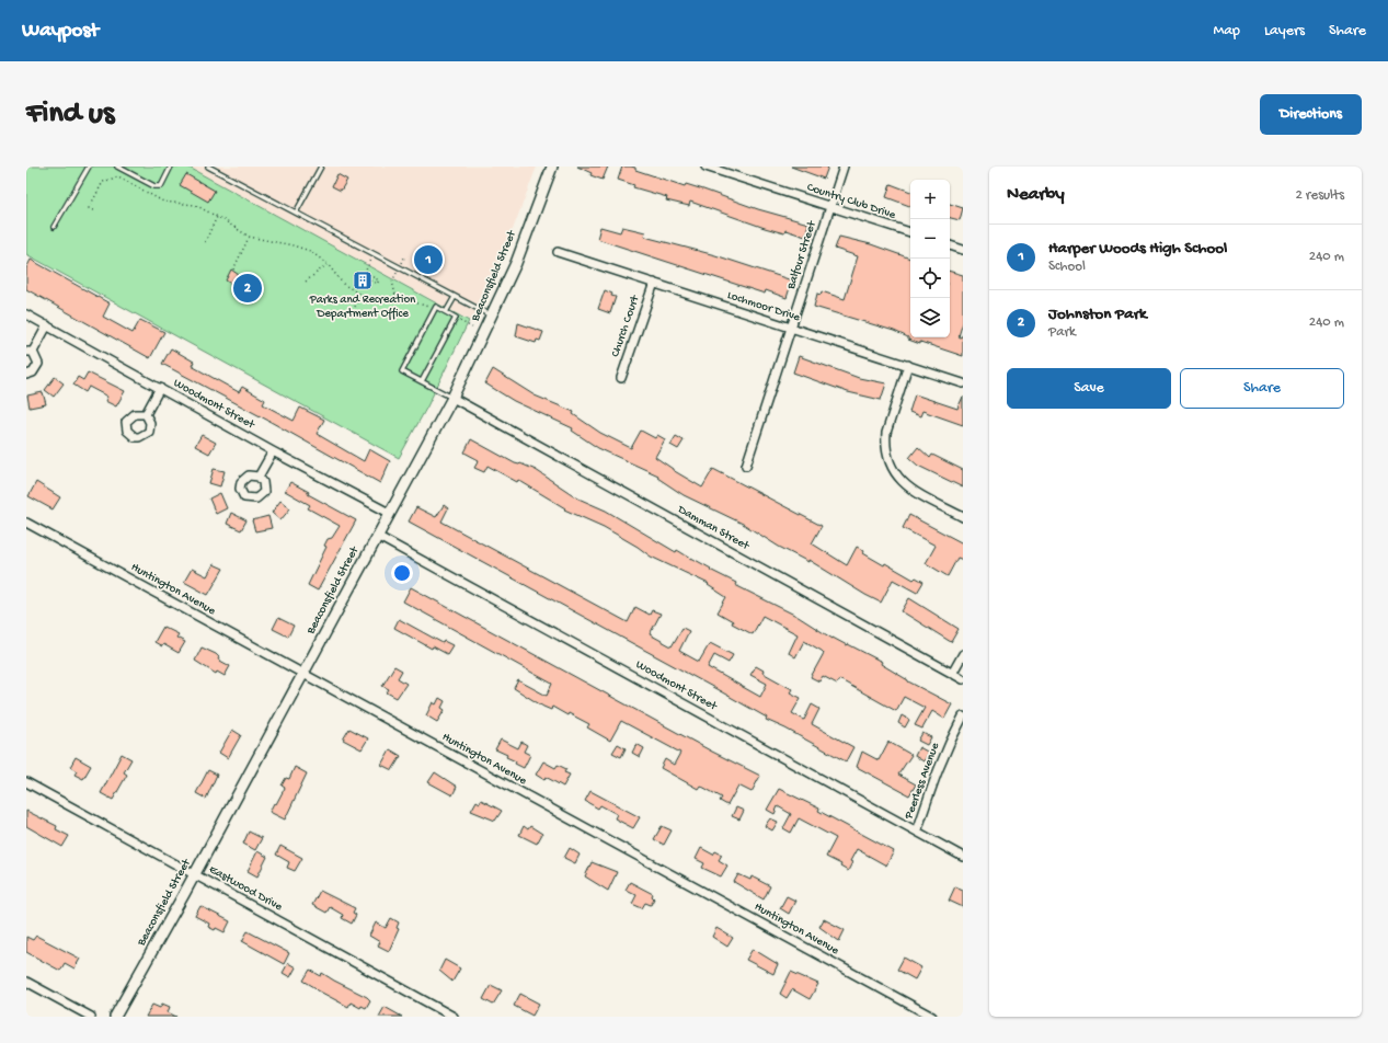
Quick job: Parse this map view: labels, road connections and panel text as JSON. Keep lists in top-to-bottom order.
{
  "streets": {
    "street": [
      "Country Club Drive",
      "Balfour Street",
      "Beaconsfield Street",
      "Lochmoor Drive",
      "Church Court",
      "Woodmont Street",
      "Damman Street",
      "Huntington Avenue",
      "Peerless Avenue",
      "Eastwood Drive"
    ]
  },
  "crossings": [
    ["Country Club Drive", "Balfour Street"],
    ["Balfour Street", "Lochmoor Drive"],
    ["Beaconsfield Street", "Woodmont Street"],
    ["Beaconsfield Street", "Damman Street"],
    ["Beaconsfield Street", "Huntington Avenue"],
    ["Beaconsfield Street", "Eastwood Drive"],
    ["Lochmoor Drive", "Church Court"],
    ["Woodmont Street", "Peerless Avenue"]
  ],
  "places": {
    "building": ["Parks and Recreation Department Office"]
  },
  "page": {
    "header": "Waypost",
    "nav": ["Map", "Layers", "Share"],
    "buttons": [
      "Directions",
      ["Save", "Share"]
    ],
    "title": "Find us",
    "heading": ["Nearby", "2 results"],
    "map_buttons": ["+", "−"],
    "list": [
      {
        "mark": "1",
        "name": "Harper Woods High School",
        "note": "School",
        "value": "240 m"
      },
      {
        "mark": "2",
        "name": "Johnston Park",
        "note": "Park",
        "value": "240 m"
      }
    ],
    "pins": ["1", "2"]
  }
}
